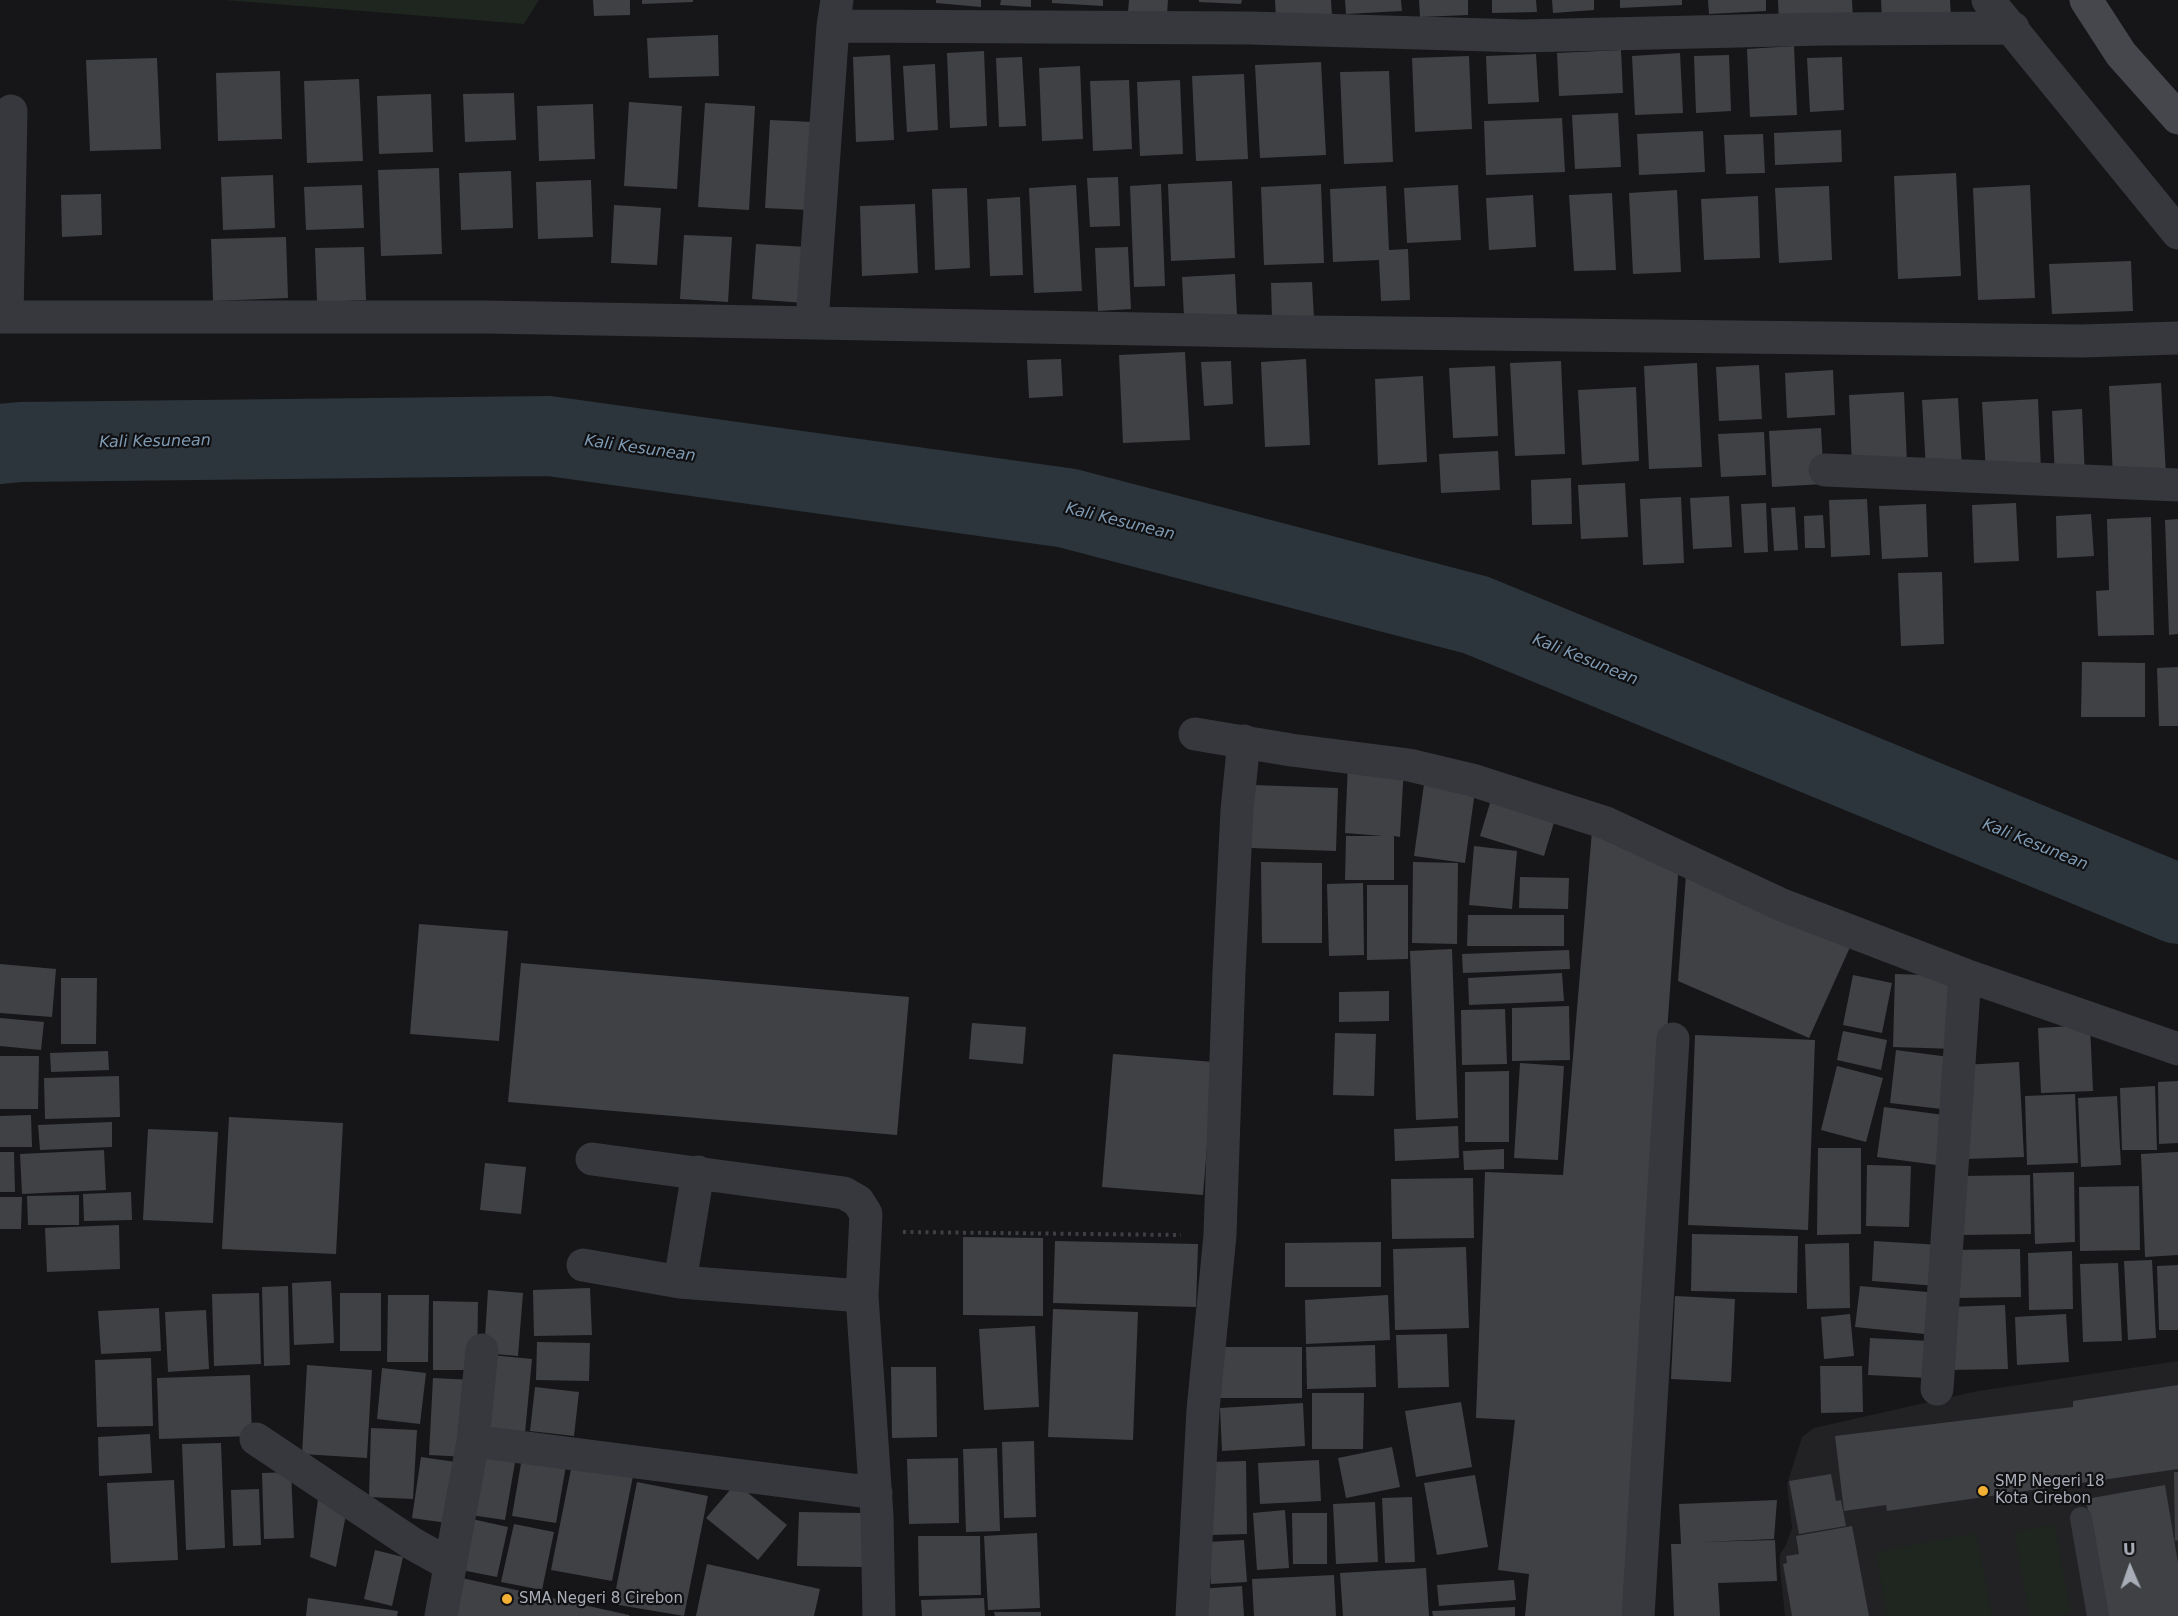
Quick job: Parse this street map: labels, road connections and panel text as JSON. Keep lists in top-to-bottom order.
{
  "water": ["Kali Kesunean"],
  "places": ["SMP Negeri 18 Kota Cirebon", "SMA Negeri 8 Cirebon"],
  "north": "top"
}
